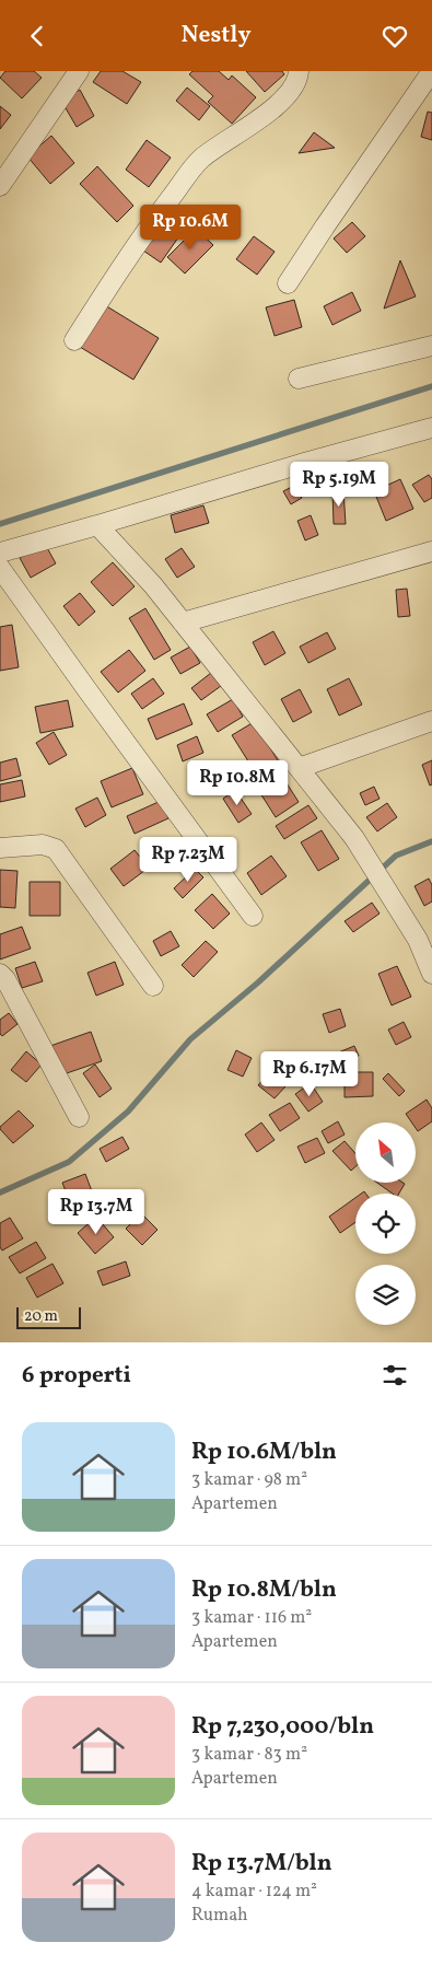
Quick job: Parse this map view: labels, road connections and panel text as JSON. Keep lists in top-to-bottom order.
{
  "scale_bar": "20 m",
  "north": "top left",
  "page": {
    "header": "Nestly",
    "price": [
      "Rp 10.6M",
      "Rp 5.19M",
      "Rp 10.8M",
      "Rp 7.23M",
      "Rp 6.17M",
      "Rp 13.7M"
    ],
    "scale": "20 m",
    "heading": "6 properti",
    "list": [
      {
        "name": "Rp 10.6M/bln",
        "note": "3 kamar · 98 m² · Apartemen"
      },
      {
        "name": "Rp 10.8M/bln",
        "note": "3 kamar · 116 m² · Apartemen"
      },
      {
        "name": "Rp 7,230,000/bln",
        "note": "3 kamar · 83 m² · Apartemen"
      },
      {
        "name": "Rp 13.7M/bln",
        "note": "4 kamar · 124 m² · Rumah"
      }
    ]
  }
}
